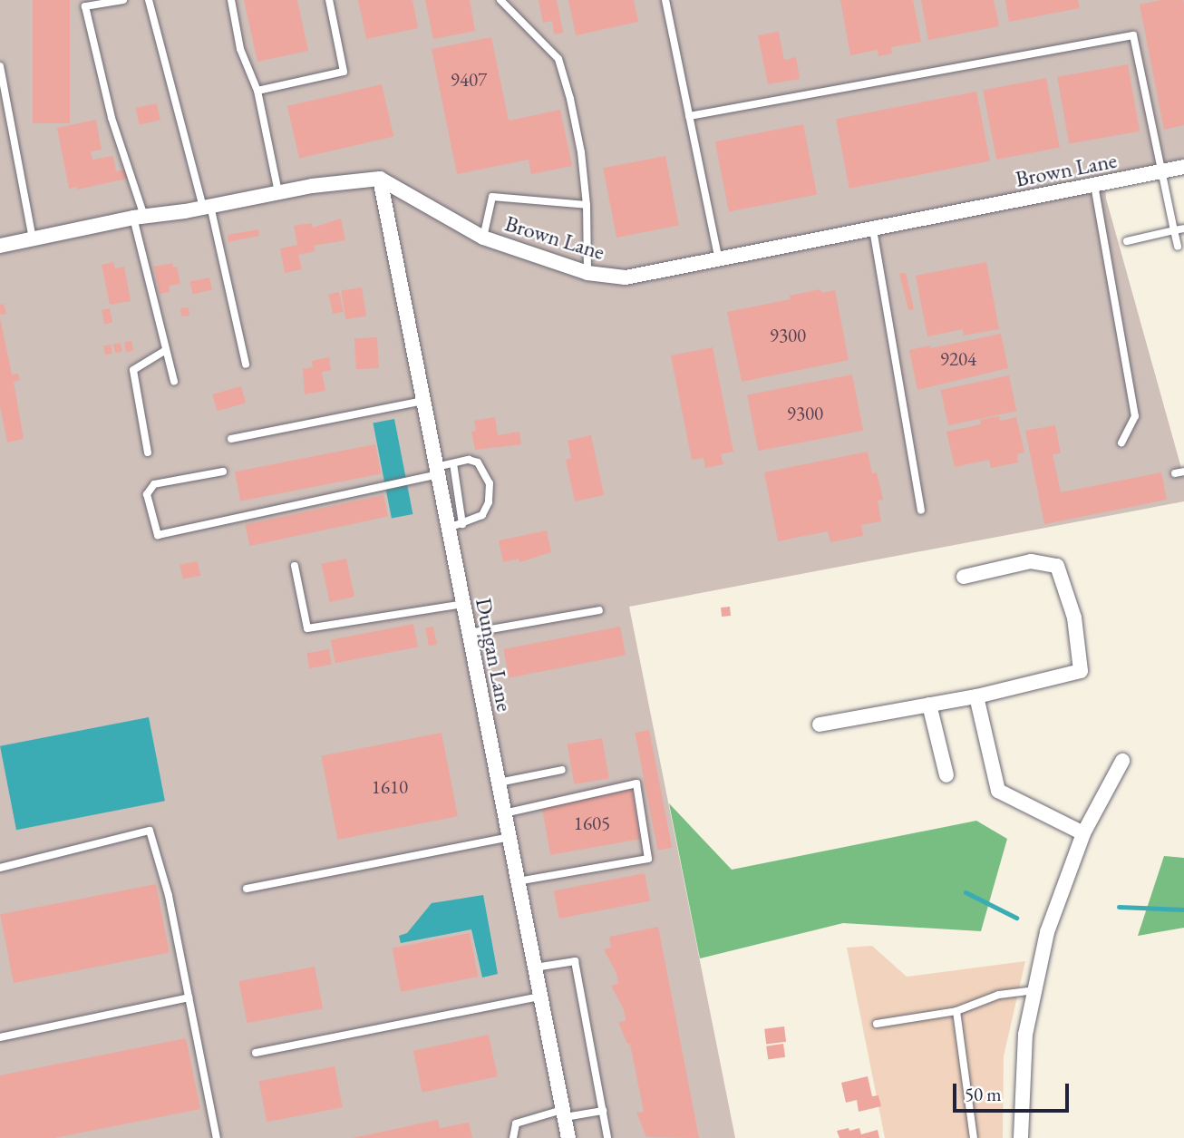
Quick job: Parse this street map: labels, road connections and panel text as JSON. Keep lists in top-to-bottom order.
{
  "streets": {
    "street": ["Brown Lane", "Dungan Lane"]
  },
  "crossings": [
    ["Brown Lane", "Dungan Lane"]
  ],
  "house_numbers": [
    "9407",
    "9300",
    "9204",
    "9300",
    "1610",
    "1605"
  ],
  "scale_bar": "50 m"
}
